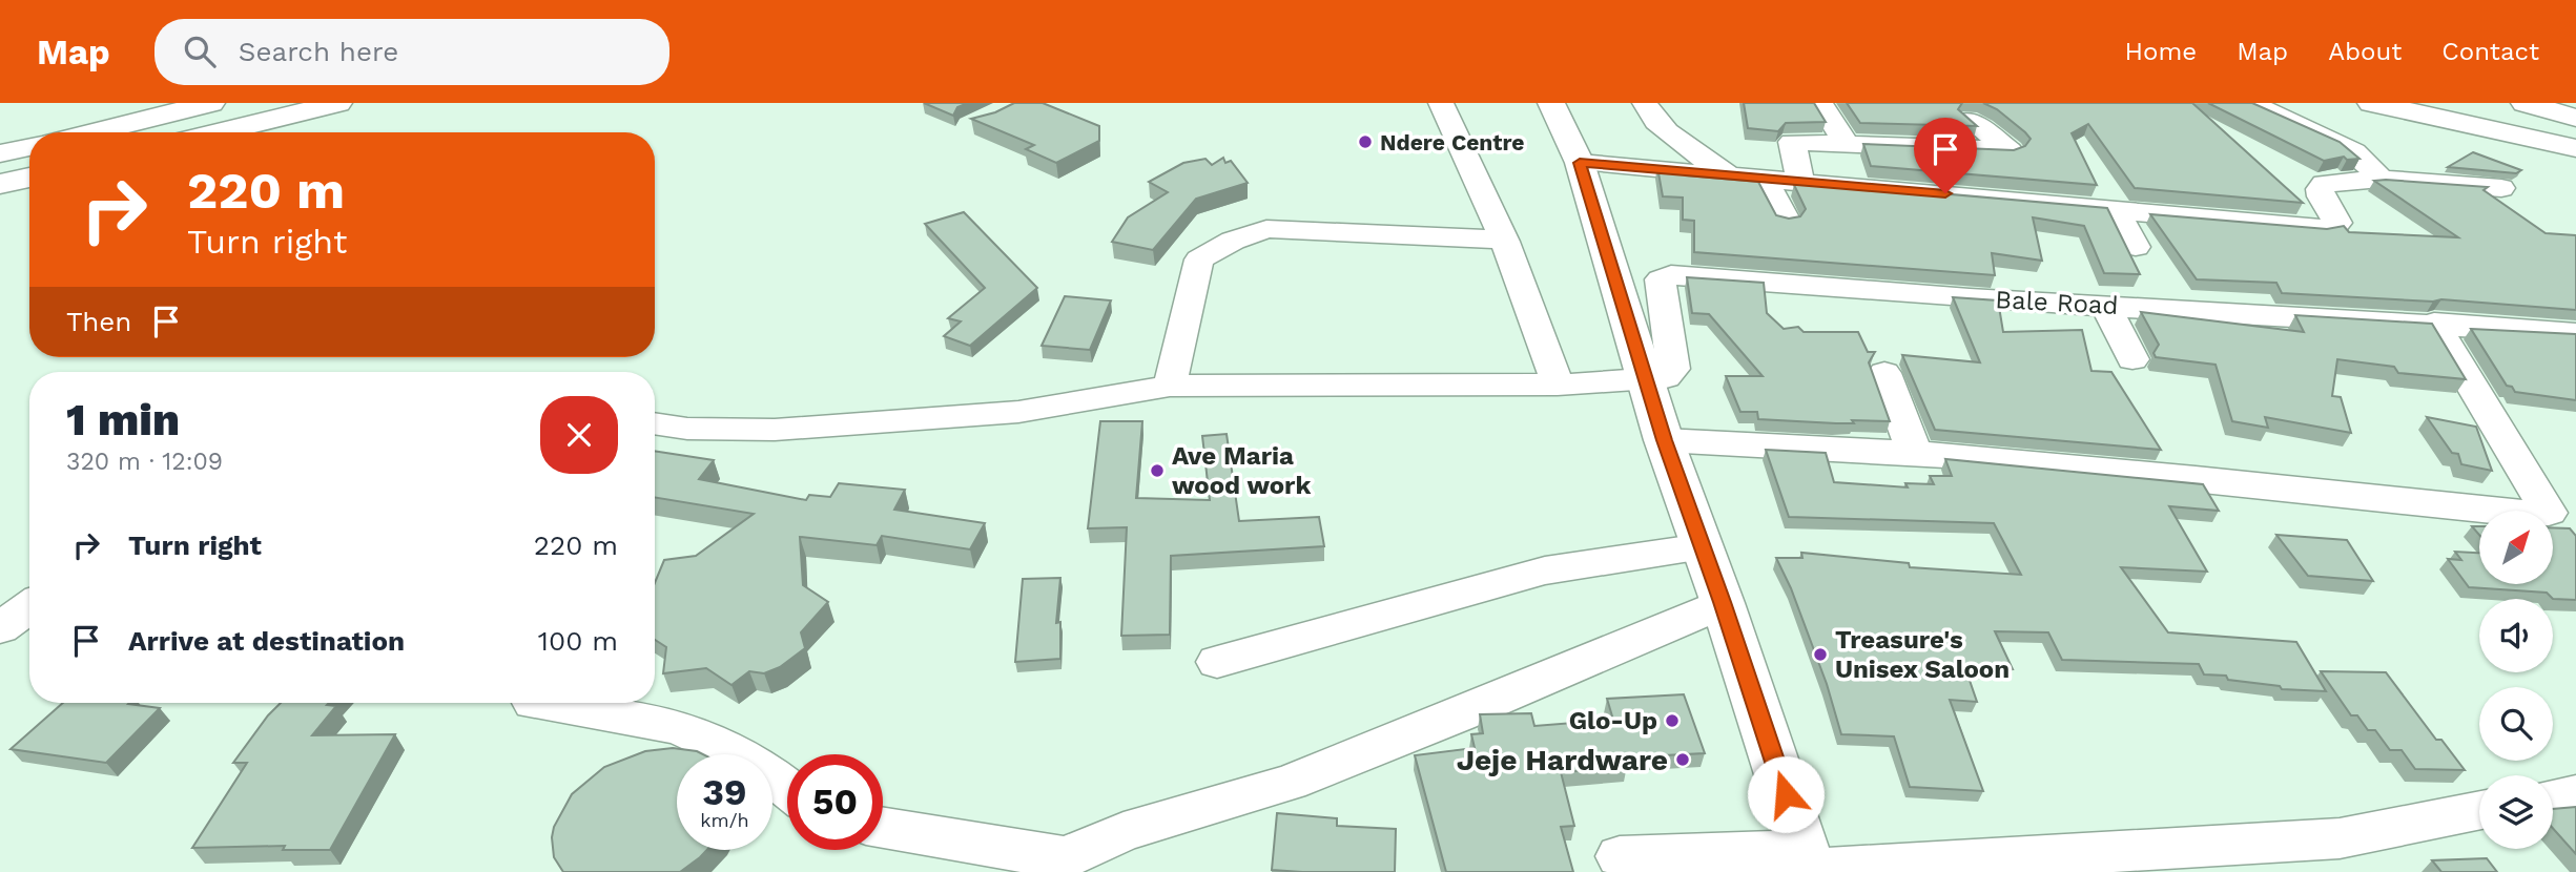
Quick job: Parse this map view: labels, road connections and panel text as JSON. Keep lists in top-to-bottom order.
{
  "streets": {
    "street": ["Bale Road"]
  },
  "places": [
    "Ndere Centre",
    "Ave Maria wood work",
    "Treasure's Unisex Saloon",
    "Glo-Up",
    "Jeje Hardware"
  ],
  "north": "top right",
  "page": {
    "header": "Map",
    "search": "Search here",
    "nav": [
      "Home",
      "Map",
      "About",
      "Contact"
    ],
    "turn": ["220 m", "Turn right"],
    "then": "Then",
    "heading": ["1 min", "320 m · 12:09"],
    "list": [
      {
        "name": "Turn right",
        "value": "220 m"
      },
      {
        "name": "Arrive at destination",
        "value": "100 m"
      }
    ],
    "speed": "39 km/h",
    "limit": "50"
  }
}
